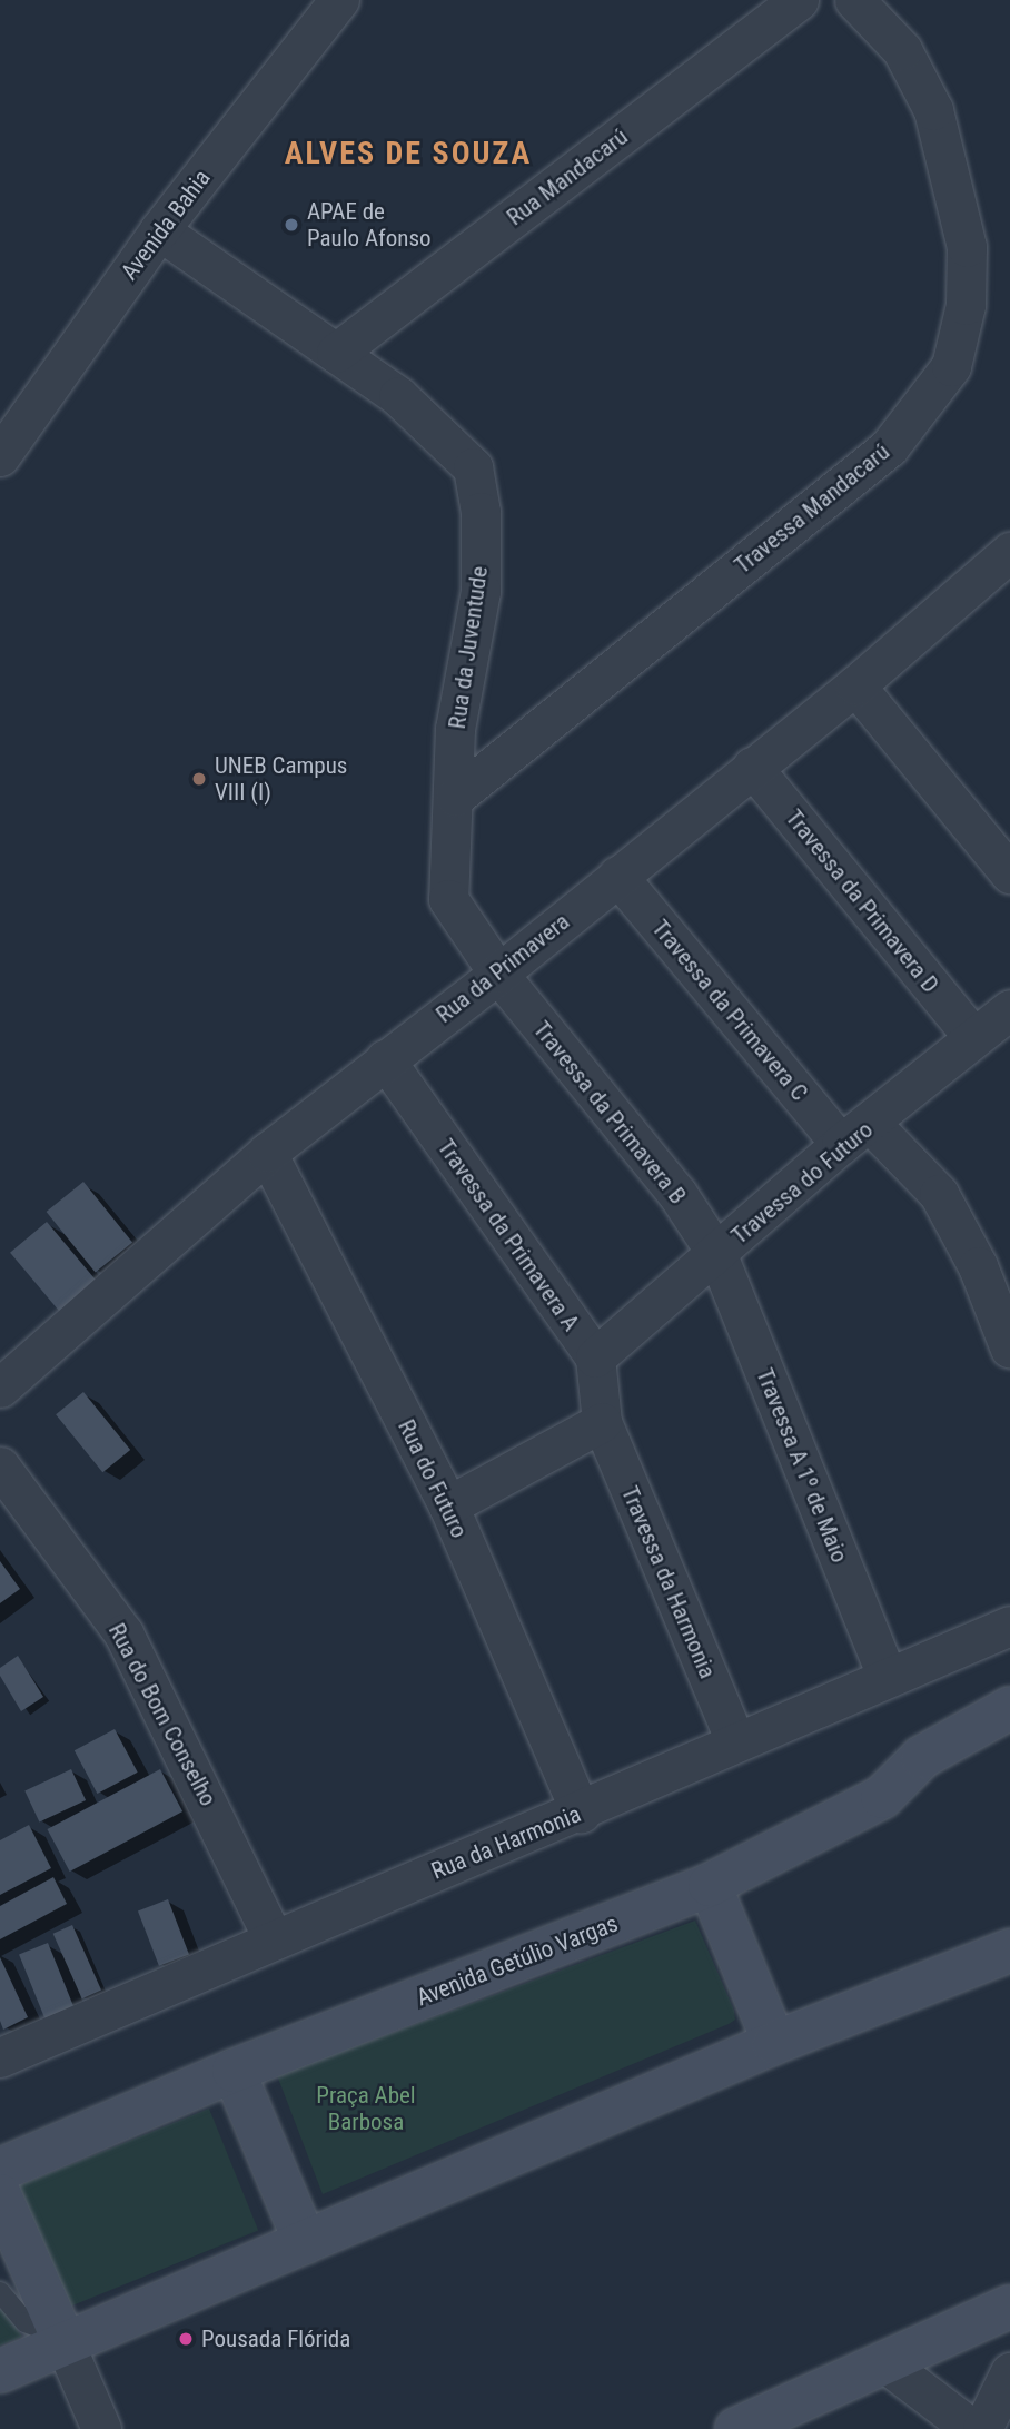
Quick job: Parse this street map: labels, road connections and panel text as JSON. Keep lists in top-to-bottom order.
{
  "streets": {
    "street": [
      "Rua Mandacarú",
      "Avenida Bahia",
      "Travessa Mandacarú",
      "Rua da Juventude",
      "Travessa da Primavera D",
      "Rua da Primavera",
      "Travessa da Primavera C",
      "Travessa da Primavera B",
      "Travessa do Futuro",
      "Travessa da Primavera A",
      "Travessa A 1º de Maio",
      "Rua do Futuro",
      "Travessa da Harmonia",
      "Rua do Bom Conselho",
      "Rua da Harmonia",
      "Avenida Getúlio Vargas"
    ]
  },
  "crossings": [
    ["Rua Mandacarú", "Rua da Juventude"],
    ["Avenida Bahia", "Rua da Juventude"],
    ["Travessa Mandacarú", "Rua da Juventude"],
    ["Rua da Juventude", "Rua da Primavera"],
    ["Rua da Juventude", "Travessa da Primavera B"],
    ["Travessa da Primavera D", "Rua da Primavera"],
    ["Travessa da Primavera D", "Travessa do Futuro"],
    ["Rua da Primavera", "Travessa da Primavera C"],
    ["Rua da Primavera", "Travessa da Primavera B"],
    ["Rua da Primavera", "Travessa da Primavera A"],
    ["Rua da Primavera", "Rua do Futuro"],
    ["Travessa da Primavera C", "Travessa do Futuro"],
    ["Travessa da Primavera B", "Travessa do Futuro"],
    ["Travessa da Primavera B", "Travessa A 1º de Maio"],
    ["Travessa do Futuro", "Travessa da Primavera A"],
    ["Travessa do Futuro", "Travessa A 1º de Maio"],
    ["Travessa da Primavera A", "Travessa da Harmonia"],
    ["Travessa A 1º de Maio", "Rua da Harmonia"],
    ["Rua do Futuro", "Rua da Harmonia"],
    ["Travessa da Harmonia", "Rua da Harmonia"],
    ["Rua do Bom Conselho", "Rua da Harmonia"]
  ],
  "districts": ["ALVES DE SOUZA"],
  "parks": ["Praça Abel Barbosa"],
  "places": ["APAE de Paulo Afonso", "UNEB Campus VIII (I)", "Pousada Flórida"]
}
